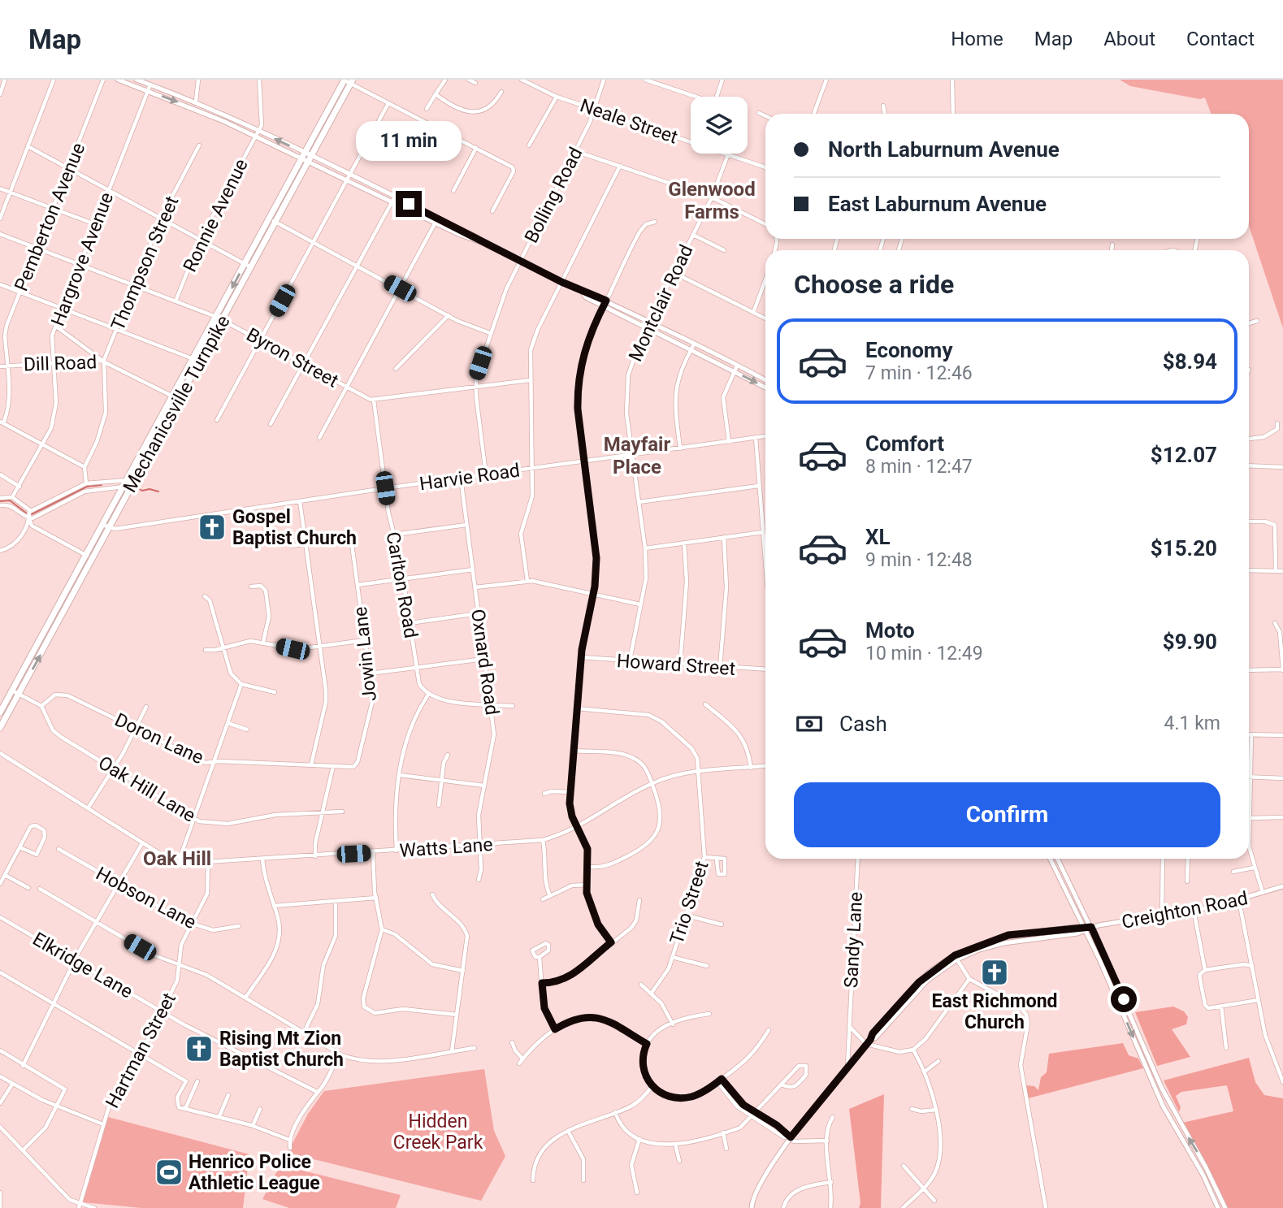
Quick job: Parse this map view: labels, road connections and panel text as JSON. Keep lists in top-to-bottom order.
{
  "streets": {
    "highway": ["Mechanicsville Turnpike"],
    "main road": ["Creighton Road"],
    "street": [
      "Neale Street",
      "Bolling Road",
      "Ronnie Avenue",
      "Pemberton Avenue",
      "Hargrove Avenue",
      "Thompson Street",
      "Montclair Road",
      "Byron Street",
      "Dill Road",
      "Harvie Road",
      "Carlton Road",
      "Jowin Lane",
      "Oxnard Road",
      "Howard Street",
      "Doron Lane",
      "Oak Hill Lane",
      "Watts Lane",
      "Hobson Lane",
      "Trio Street",
      "Sandy Lane",
      "Elkridge Lane",
      "Hartman Street"
    ]
  },
  "crossings": [
    ["Neale Street", "Bolling Road"],
    ["Neale Street", "Montclair Road"],
    ["Bolling Road", "Harvie Road"],
    ["Ronnie Avenue", "Byron Street"],
    ["Pemberton Avenue", "Byron Street"],
    ["Pemberton Avenue", "Dill Road"],
    ["Hargrove Avenue", "Byron Street"],
    ["Hargrove Avenue", "Dill Road"],
    ["Thompson Street", "Byron Street"],
    ["Thompson Street", "Dill Road"],
    ["Montclair Road", "Harvie Road"],
    ["Montclair Road", "Howard Street"],
    ["Byron Street", "Mechanicsville Turnpike"],
    ["Byron Street", "Carlton Road"],
    ["Dill Road", "Mechanicsville Turnpike"],
    ["Mechanicsville Turnpike", "Harvie Road"],
    ["Harvie Road", "Carlton Road"],
    ["Harvie Road", "Oxnard Road"],
    ["Jowin Lane", "Doron Lane"],
    ["Oxnard Road", "Watts Lane"],
    ["Doron Lane", "Oak Hill Lane"],
    ["Watts Lane", "Trio Street"],
    ["Watts Lane", "Hartman Street"],
    ["Hobson Lane", "Hartman Street"],
    ["Creighton Road", "Sandy Lane"],
    ["Elkridge Lane", "Hartman Street"]
  ],
  "districts": ["Glenwood Farms", "Mayfair Place", "Oak Hill"],
  "parks": ["Hidden Creek Park"],
  "places": {
    "church": ["Gospel Baptist Church", "East Richmond Church", "Rising Mt Zion Baptist Church"],
    "sports": ["Henrico Police Athletic League"]
  },
  "page": {
    "header": "Map",
    "nav": [
      "Home",
      "Map",
      "About",
      "Contact"
    ],
    "banner": ["North Laburnum Avenue", "East Laburnum Avenue"],
    "bubble": "11 min",
    "heading": "Choose a ride",
    "list": [
      {
        "name": "Economy",
        "note": "7 min · 12:46",
        "value": "$8.94"
      },
      {
        "name": "Comfort",
        "note": "8 min · 12:47",
        "value": "$12.07"
      },
      {
        "name": "XL",
        "note": "9 min · 12:48",
        "value": "$15.20"
      },
      {
        "name": "Moto",
        "note": "10 min · 12:49",
        "value": "$9.90"
      }
    ],
    "pay": ["Cash", "4.1 km"],
    "buttons": "Confirm"
  }
}
